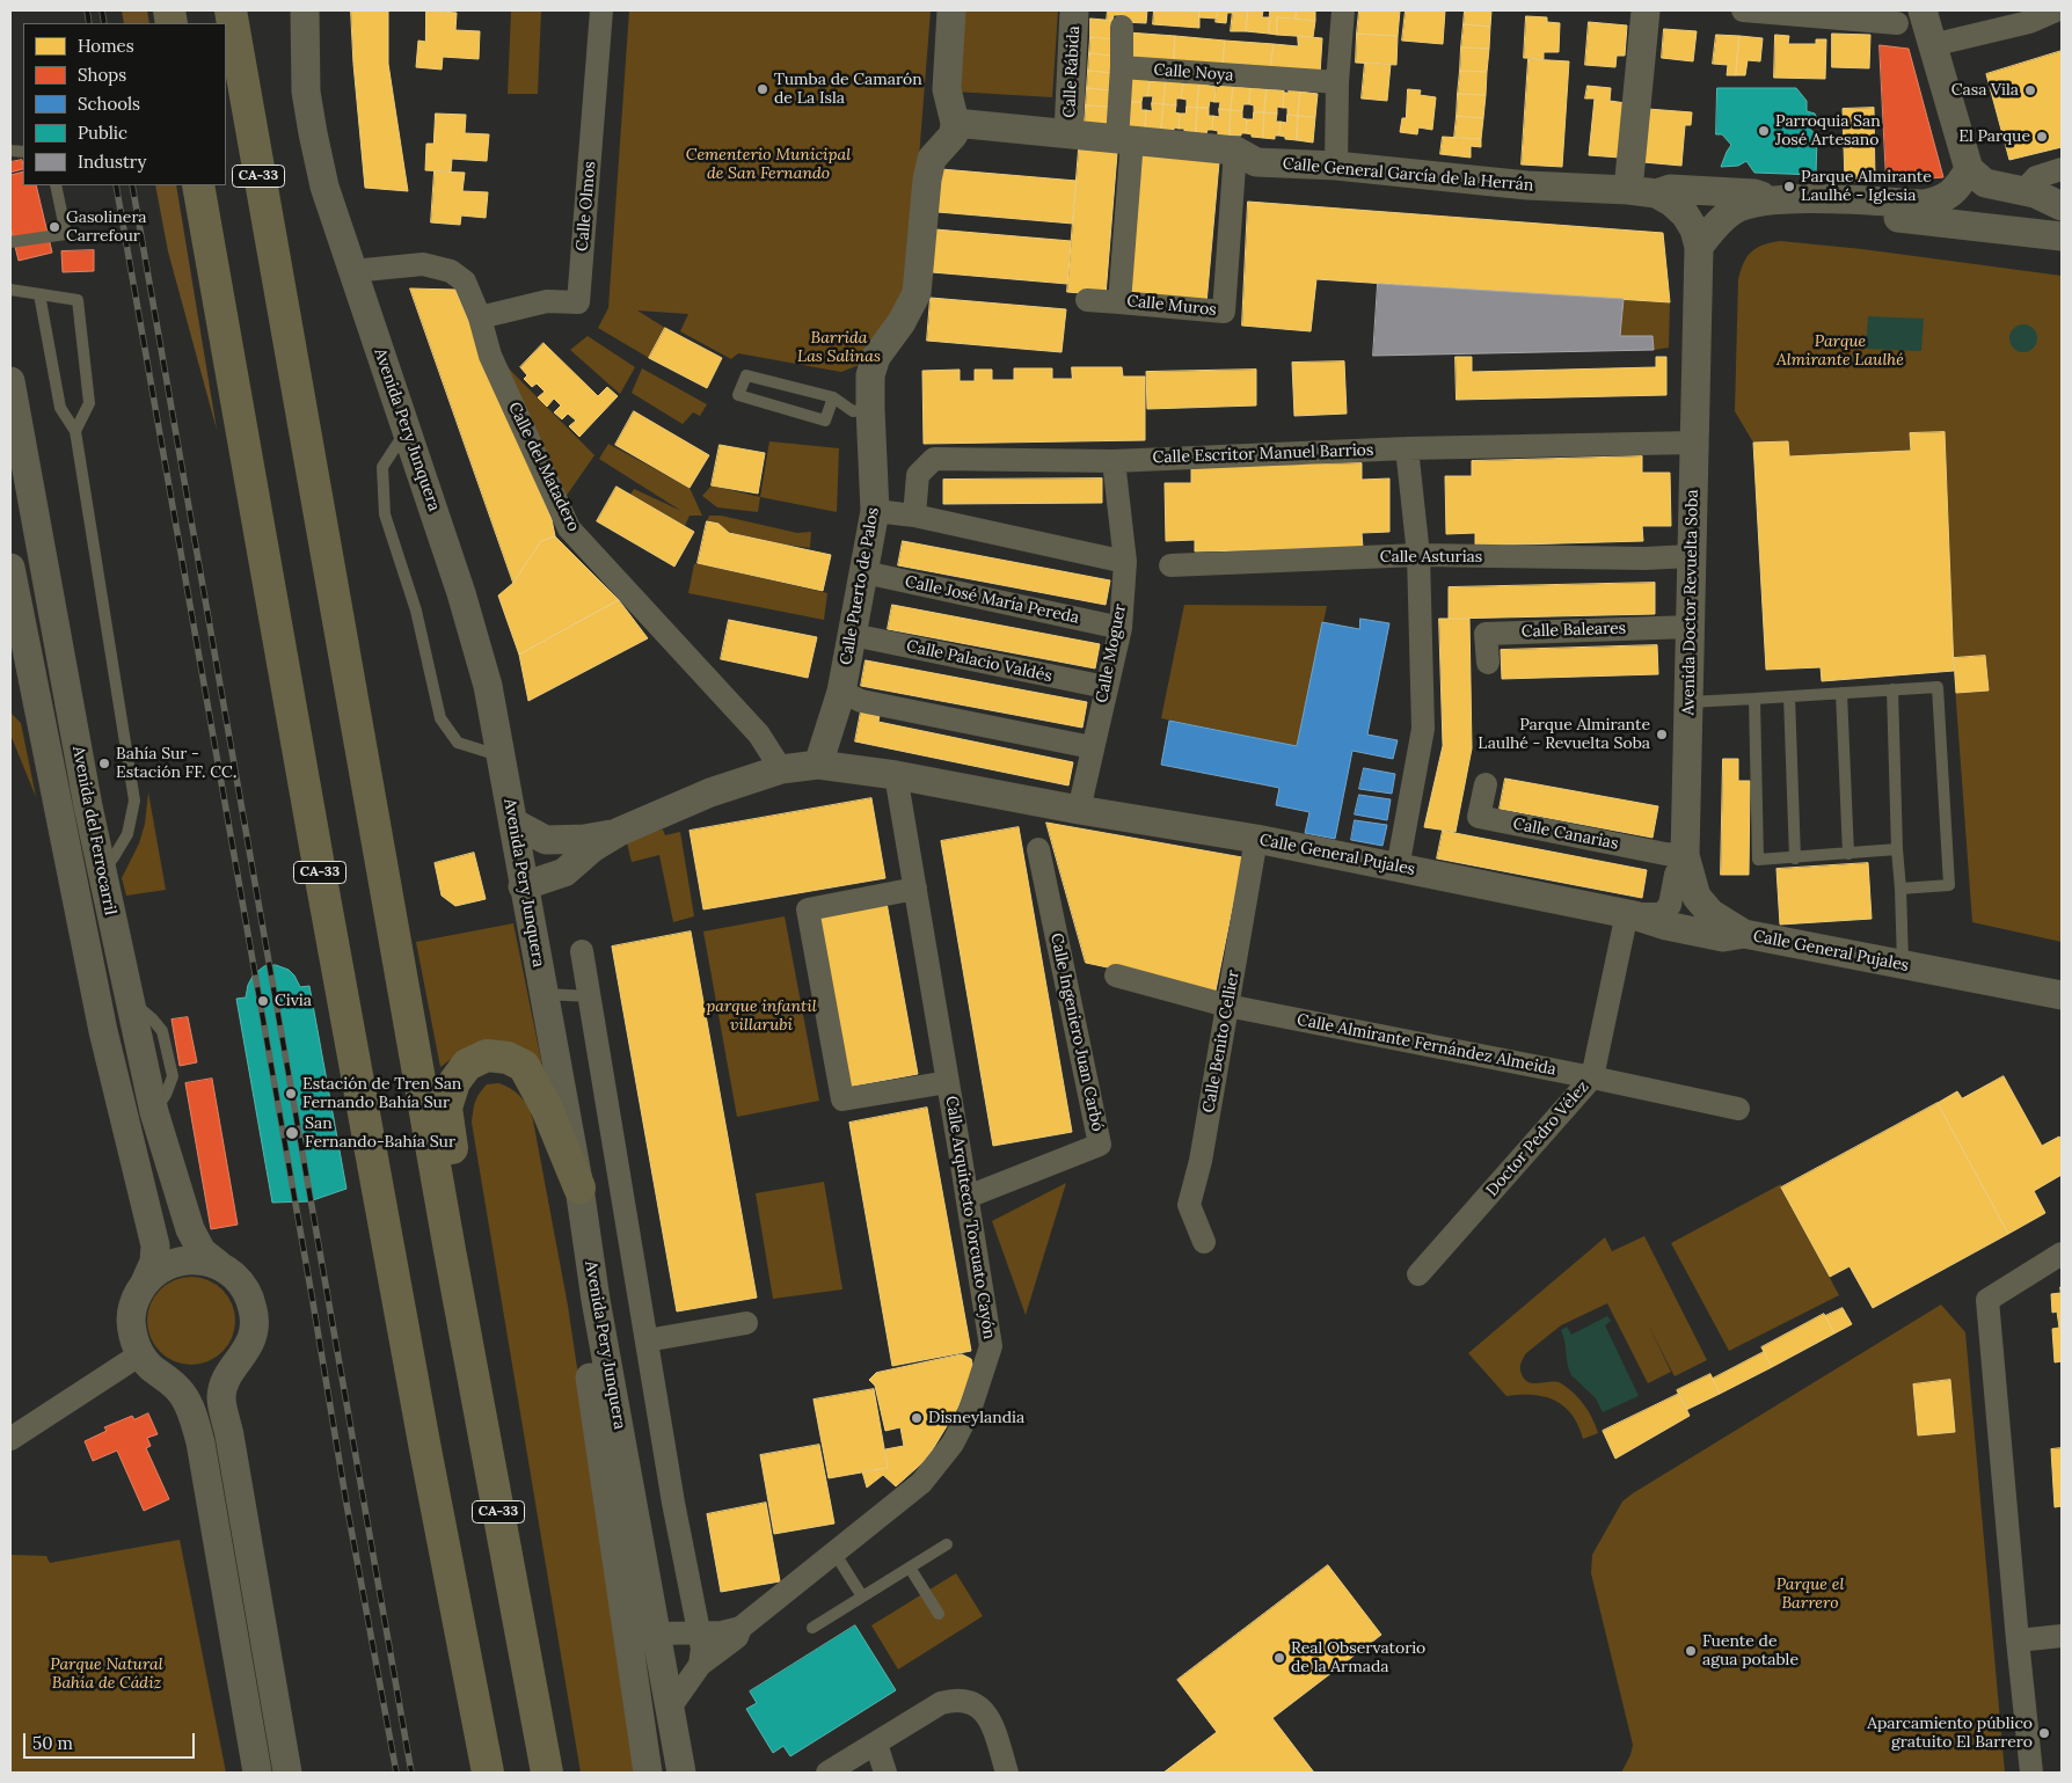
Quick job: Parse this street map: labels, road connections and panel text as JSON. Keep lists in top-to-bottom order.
{
  "streets": {
    "highway": ["CA-33"],
    "street": [
      "Calle Rábida",
      "Calle Noya",
      "Calle General García de la Herrán",
      "Calle Olmos",
      "Calle Muros",
      "Avenida Pery Junquera",
      "Calle Escritor Manuel Barrios",
      "Calle del Matadero",
      "Calle Asturias",
      "Calle Puerto de Palos",
      "Calle José María Pereda",
      "Avenida Doctor Revuelta Soba",
      "Calle Baleares",
      "Calle Moguer",
      "Calle Palacio Valdés",
      "Avenida del Ferrocarril",
      "Calle Canarias",
      "Calle General Pujales",
      "Calle Ingeniero Juan Carbó",
      "Calle Benito Cellier",
      "Calle Almirante Fernández Almeida",
      "Doctor Pedro Vélez",
      "Calle Arquitecto Torcuato Cayón"
    ]
  },
  "crossings": [
    ["Calle Rábida", "Calle General García de la Herrán"],
    ["Calle General García de la Herrán", "Calle Muros"],
    ["Calle General García de la Herrán", "Calle Puerto de Palos"],
    ["Calle General García de la Herrán", "Avenida Doctor Revuelta Soba"],
    ["Calle Olmos", "Calle del Matadero"],
    ["Avenida Pery Junquera", "Calle del Matadero"],
    ["Avenida Pery Junquera", "Calle Arquitecto Torcuato Cayón"],
    ["Calle Escritor Manuel Barrios", "Avenida Doctor Revuelta Soba"],
    ["Calle Escritor Manuel Barrios", "Calle Moguer"],
    ["Calle del Matadero", "Calle General Pujales"],
    ["Calle Asturias", "Avenida Doctor Revuelta Soba"],
    ["Calle Puerto de Palos", "Calle José María Pereda"],
    ["Calle Puerto de Palos", "Calle Palacio Valdés"],
    ["Calle Puerto de Palos", "Calle General Pujales"],
    ["Calle José María Pereda", "Calle Moguer"],
    ["Avenida Doctor Revuelta Soba", "Calle Baleares"],
    ["Avenida Doctor Revuelta Soba", "Calle Canarias"],
    ["Avenida Doctor Revuelta Soba", "Calle General Pujales"],
    ["Calle Moguer", "Calle Palacio Valdés"],
    ["Calle Moguer", "Calle General Pujales"],
    ["Calle General Pujales", "Calle Benito Cellier"],
    ["Calle General Pujales", "Doctor Pedro Vélez"],
    ["Calle General Pujales", "Calle Arquitecto Torcuato Cayón"],
    ["Calle Ingeniero Juan Carbó", "Calle Arquitecto Torcuato Cayón"],
    ["Calle Benito Cellier", "Calle Almirante Fernández Almeida"],
    ["Calle Almirante Fernández Almeida", "Doctor Pedro Vélez"]
  ],
  "parks": [
    "Cementerio Municipal de San Fernando",
    "Barrida Las Salinas",
    "Parque Almirante Laulhé",
    "parque infantil villarubi",
    "Parque el Barrero",
    "Parque Natural Bahía de Cádiz"
  ],
  "places": [
    "Tumba de Camarón de La Isla",
    "Casa Vila",
    "Parroquia San José Artesano",
    "El Parque",
    "Parque Almirante Laulhé - Iglesia",
    "Gasolinera Carrefour",
    "Parque Almirante Laulhé - Revuelta Soba",
    "Bahía Sur - Estación FF. CC.",
    "Civia",
    "Estación de Tren San Fernando Bahía Sur",
    "San Fernando-Bahía Sur",
    "Disneylandia",
    "Fuente de agua potable",
    "Real Observatorio de la Armada",
    "Aparcamiento público gratuito El Barrero"
  ],
  "legend": [
    "Homes",
    "Shops",
    "Schools",
    "Public",
    "Industry"
  ],
  "scale_bar": "50 m"
}
